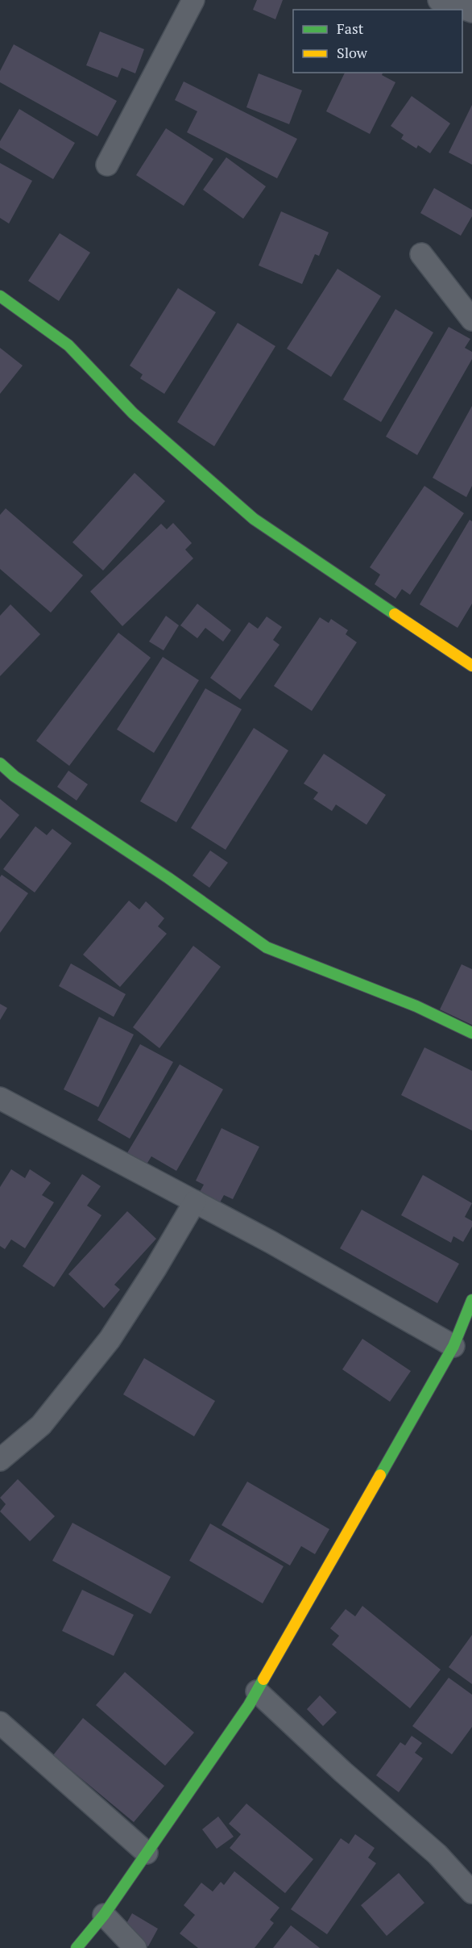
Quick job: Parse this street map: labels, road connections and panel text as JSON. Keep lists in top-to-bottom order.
{
  "legend": ["Fast", "Slow"]
}
